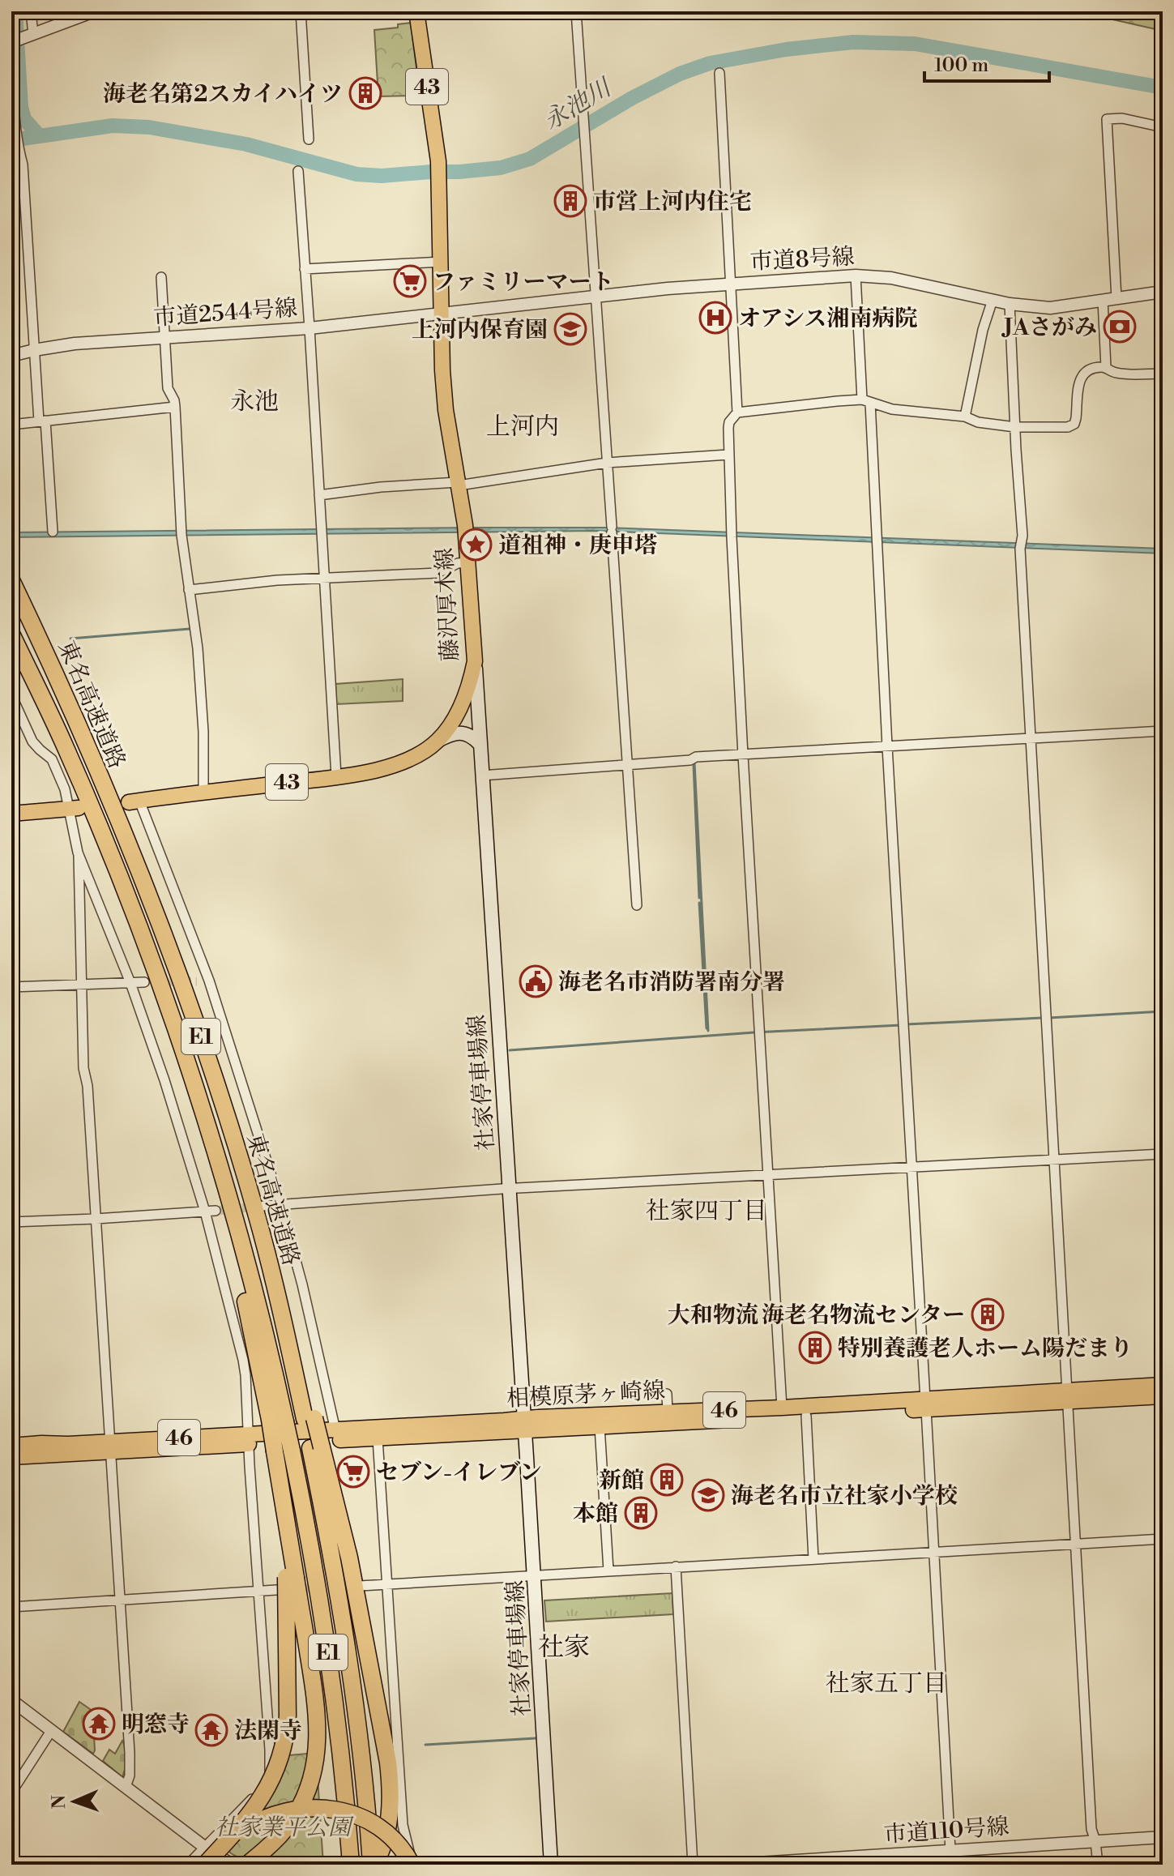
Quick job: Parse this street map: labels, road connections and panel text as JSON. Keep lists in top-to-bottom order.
{
  "streets": {
    "highway": ["東名高速道路", "E1"],
    "main road": [
      "43",
      "藤沢厚木線",
      "社家停車場線",
      "相模原茅ヶ崎線",
      "46"
    ],
    "street": ["市道8号線", "市道2544号線", "市道110号線"]
  },
  "crossings": [
    ["市道8号線", "市道2544号線"],
    ["市道8号線", "藤沢厚木線"],
    ["市道2544号線", "藤沢厚木線"],
    ["藤沢厚木線", "社家停車場線"],
    ["社家停車場線", "相模原茅ヶ崎線"]
  ],
  "districts": [
    "永池",
    "上河内",
    "社家四丁目",
    "社家",
    "社家五丁目"
  ],
  "water": ["永池川"],
  "parks": ["社家業平公園"],
  "places": {
    "building": [
      "海老名第2スカイハイツ",
      "市営上河内住宅",
      "大和物流 海老名物流センター",
      "特別養護老人ホーム陽だまり",
      "新館",
      "本館"
    ],
    "supermarket": ["ファミリーマート", "セブン-イレブン"],
    "hospital": ["オアシス湘南病院"],
    "bank": ["JAさがみ"],
    "school or university": ["上河内保育園", "海老名市立社家小学校"],
    "place": ["道祖神・庚申塔"],
    "public building": ["海老名市消防署南分署"],
    "temple": ["明窓寺", "法閑寺"]
  },
  "scale_bar": "100 m",
  "north": "left"
}
